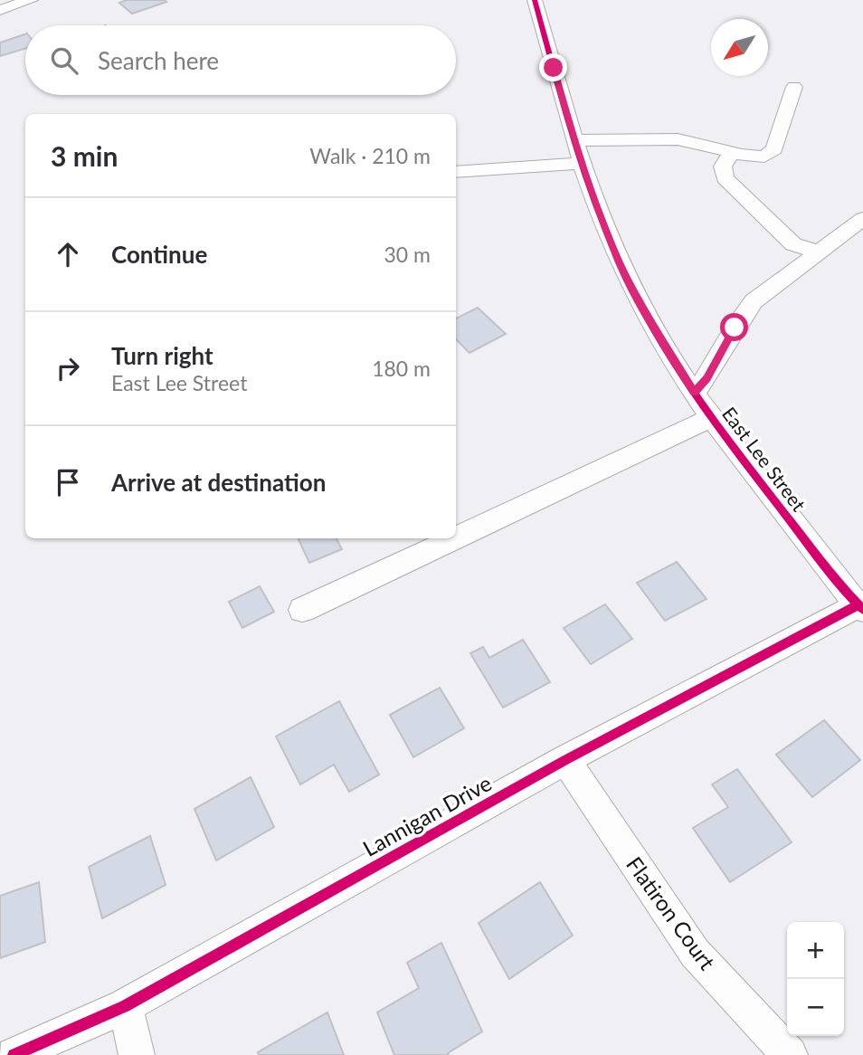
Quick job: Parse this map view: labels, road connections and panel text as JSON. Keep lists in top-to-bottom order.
{
  "streets": {
    "street": ["East Lee Street", "Lannigan Drive", "Flatiron Court"]
  },
  "crossings": [
    ["East Lee Street", "Lannigan Drive"],
    ["Lannigan Drive", "Flatiron Court"]
  ],
  "north": "bottom left",
  "page": {
    "search": "Search here",
    "heading": ["3 min", "Walk · 210 m"],
    "list": [
      ["Continue", "30 m"],
      ["Turn right", "East Lee Street", "180 m"],
      "Arrive at destination"
    ],
    "map_buttons": ["+", "−"]
  }
}
